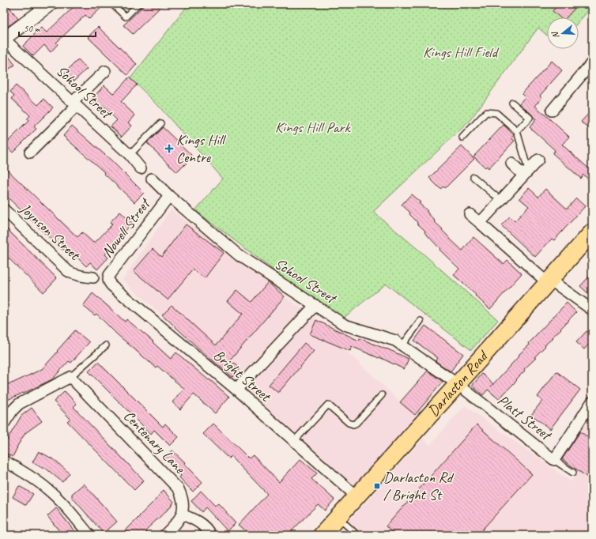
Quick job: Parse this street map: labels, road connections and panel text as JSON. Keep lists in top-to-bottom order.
{
  "streets": {
    "main road": ["Darlaston Road"],
    "street": [
      "School Street",
      "Nowell Street",
      "Joynson Street",
      "Bright Street",
      "Platt Street",
      "Centenary Lane"
    ]
  },
  "crossings": [
    ["School Street", "Nowell Street"],
    ["School Street", "Darlaston Road"],
    ["School Street", "Platt Street"],
    ["Nowell Street", "Bright Street"],
    ["Bright Street", "Darlaston Road"],
    ["Darlaston Road", "Platt Street"]
  ],
  "parks": ["Kings Hill Field", "Kings Hill Park"],
  "places": {
    "health": ["Kings Hill Centre"],
    "transit": ["Darlaston Rd / Bright St"]
  },
  "scale_bar": "50 m",
  "north": "left"
}
